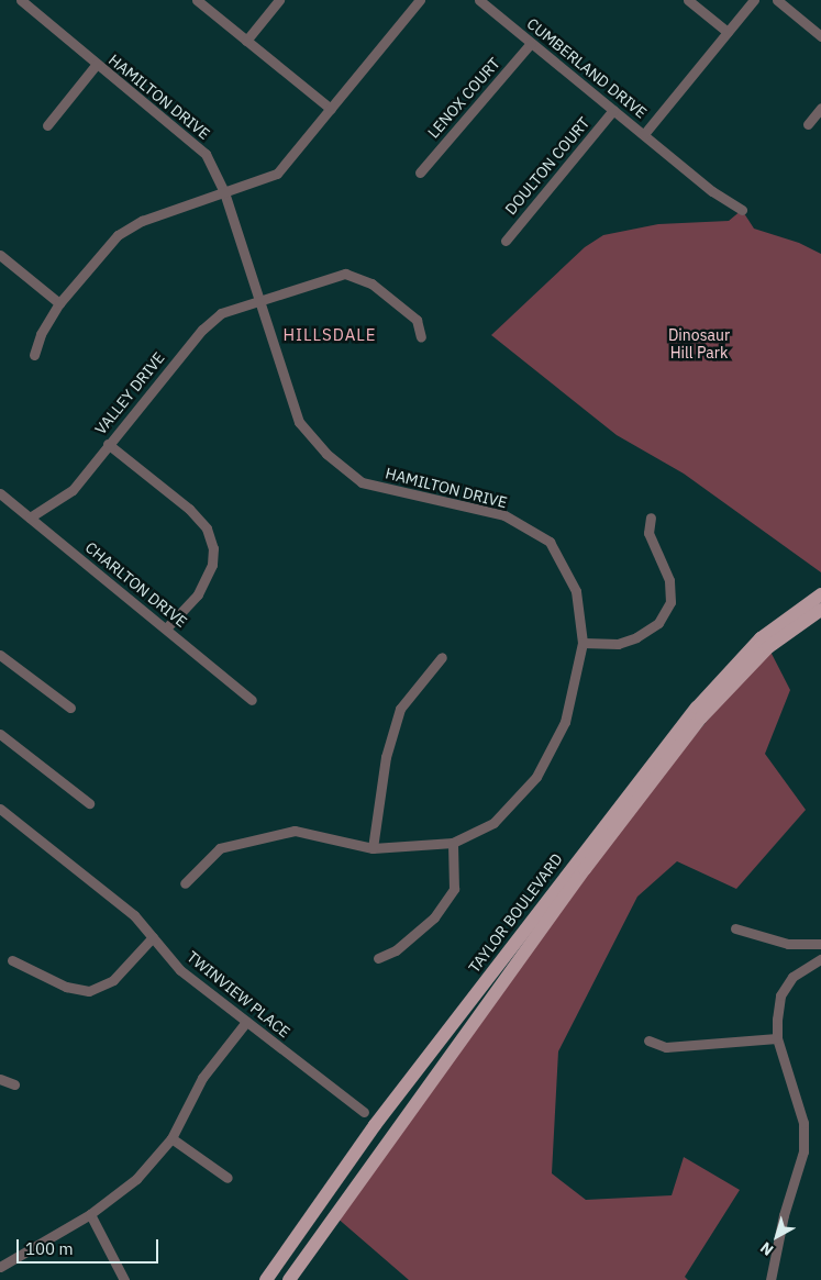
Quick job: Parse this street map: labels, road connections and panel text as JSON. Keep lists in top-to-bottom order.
{
  "streets": {
    "main road": ["TAYLOR BOULEVARD"],
    "street": [
      "CUMBERLAND DRIVE",
      "HAMILTON DRIVE",
      "LENOX COURT",
      "DOULTON COURT",
      "VALLEY DRIVE",
      "CHARLTON DRIVE",
      "TWINVIEW PLACE"
    ]
  },
  "crossings": [
    ["CUMBERLAND DRIVE", "LENOX COURT"],
    ["CUMBERLAND DRIVE", "DOULTON COURT"],
    ["HAMILTON DRIVE", "VALLEY DRIVE"],
    ["VALLEY DRIVE", "CHARLTON DRIVE"]
  ],
  "districts": ["HILLSDALE"],
  "parks": ["Dinosaur Hill Park"],
  "scale_bar": "100 m",
  "north": "bottom left"
}
